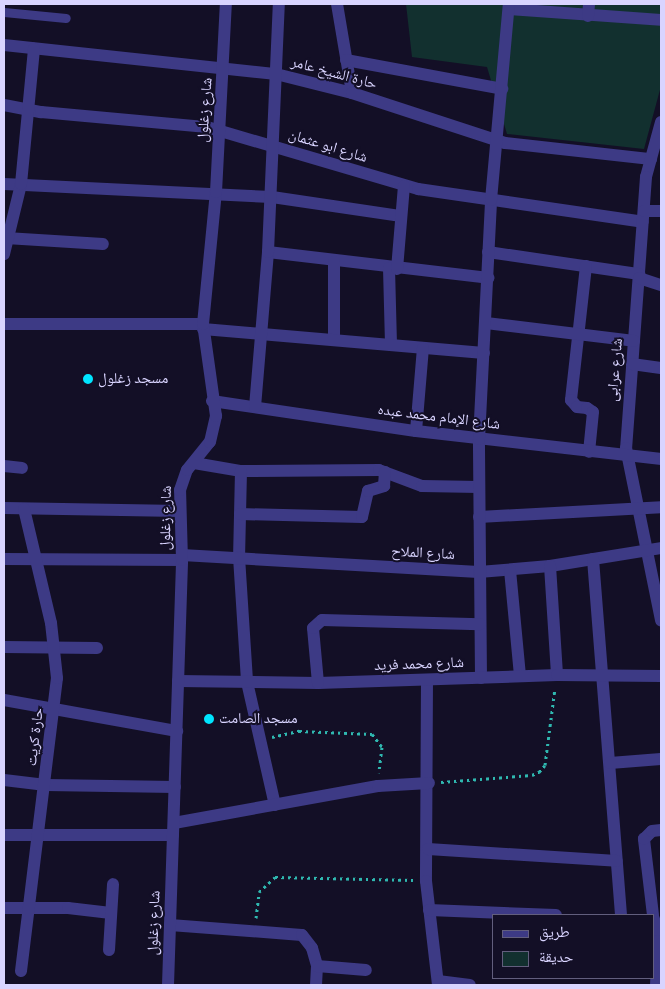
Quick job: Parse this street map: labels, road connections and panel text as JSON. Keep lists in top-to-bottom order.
{
  "streets": {
    "street": [
      "حارة الشيخ عامر",
      "شارع زغلول",
      "شارع ابو عثمان",
      "شارع عرابى",
      "شارع الإمام محمد عبده",
      "شارع الملاح",
      "شارع محمد فريد",
      "حارة كريت"
    ]
  },
  "crossings": [
    ["حارة الشيخ عامر", "شارع زغلول"],
    ["حارة الشيخ عامر", "شارع عرابى"],
    ["شارع زغلول", "شارع ابو عثمان"],
    ["شارع زغلول", "شارع الإمام محمد عبده"],
    ["شارع زغلول", "شارع الملاح"],
    ["شارع زغلول", "شارع محمد فريد"],
    ["شارع ابو عثمان", "شارع عرابى"],
    ["شارع عرابى", "شارع الإمام محمد عبده"],
    ["شارع عرابى", "شارع الملاح"],
    ["شارع الملاح", "حارة كريت"]
  ],
  "places": ["مسجد زغلول", "مسجد الصامت"],
  "legend": ["طريق", "حديقة"]
}
